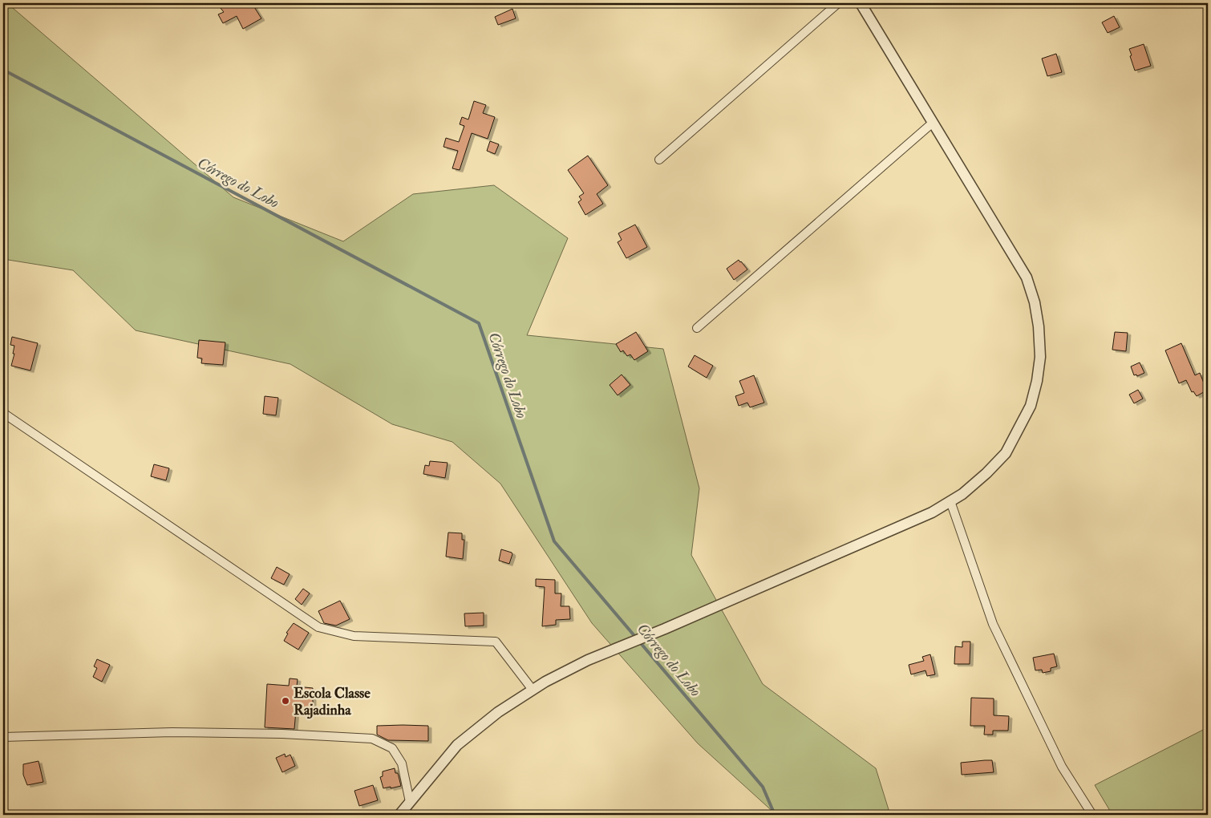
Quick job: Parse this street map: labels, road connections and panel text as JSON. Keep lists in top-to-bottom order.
{
  "water": ["Córrego do Lobo"],
  "places": ["Escola Classe Rajadinha"]
}
